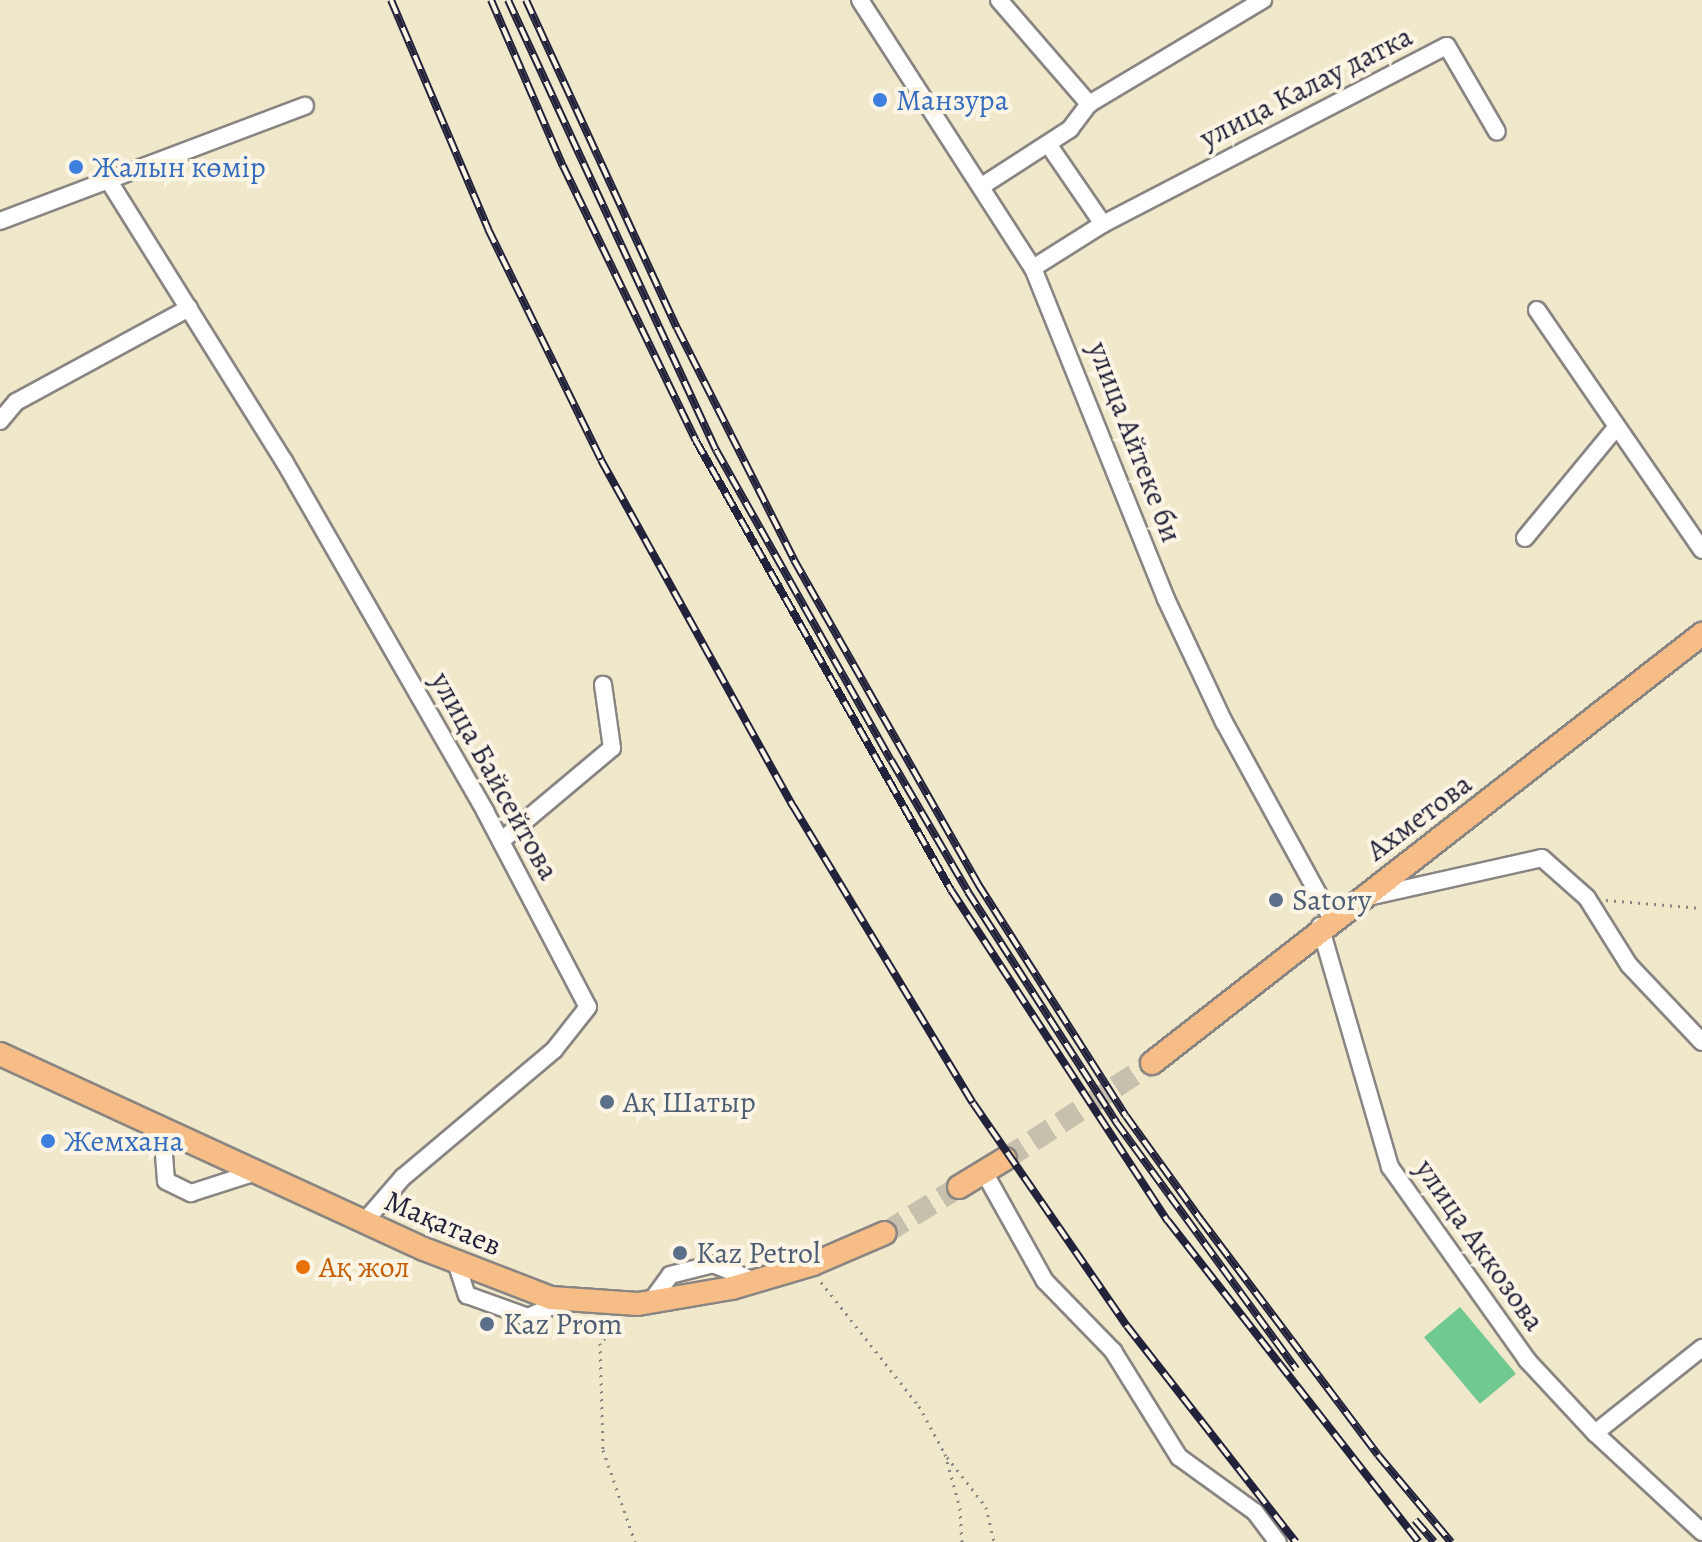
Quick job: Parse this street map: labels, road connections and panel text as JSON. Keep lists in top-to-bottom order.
{
  "streets": {
    "main road": ["Ахметова", "Мақатаев"],
    "street": [
      "улица Калау датка",
      "улица Айтеке би",
      "улица Байсейтова",
      "улица Аккозова"
    ]
  },
  "crossings": [
    ["улица Калау датка", "улица Айтеке би"],
    ["улица Айтеке би", "Ахметова"],
    ["улица Айтеке би", "улица Аккозова"],
    ["улица Байсейтова", "Мақатаев"],
    ["Ахметова", "улица Аккозова"]
  ],
  "places": [
    "Манзура",
    "Жалын көмір",
    "Satory",
    "Ақ Шатыр",
    "Жемхана",
    "Kaz Petrol",
    "Ақ жол",
    "Kaz Prom"
  ]
}
